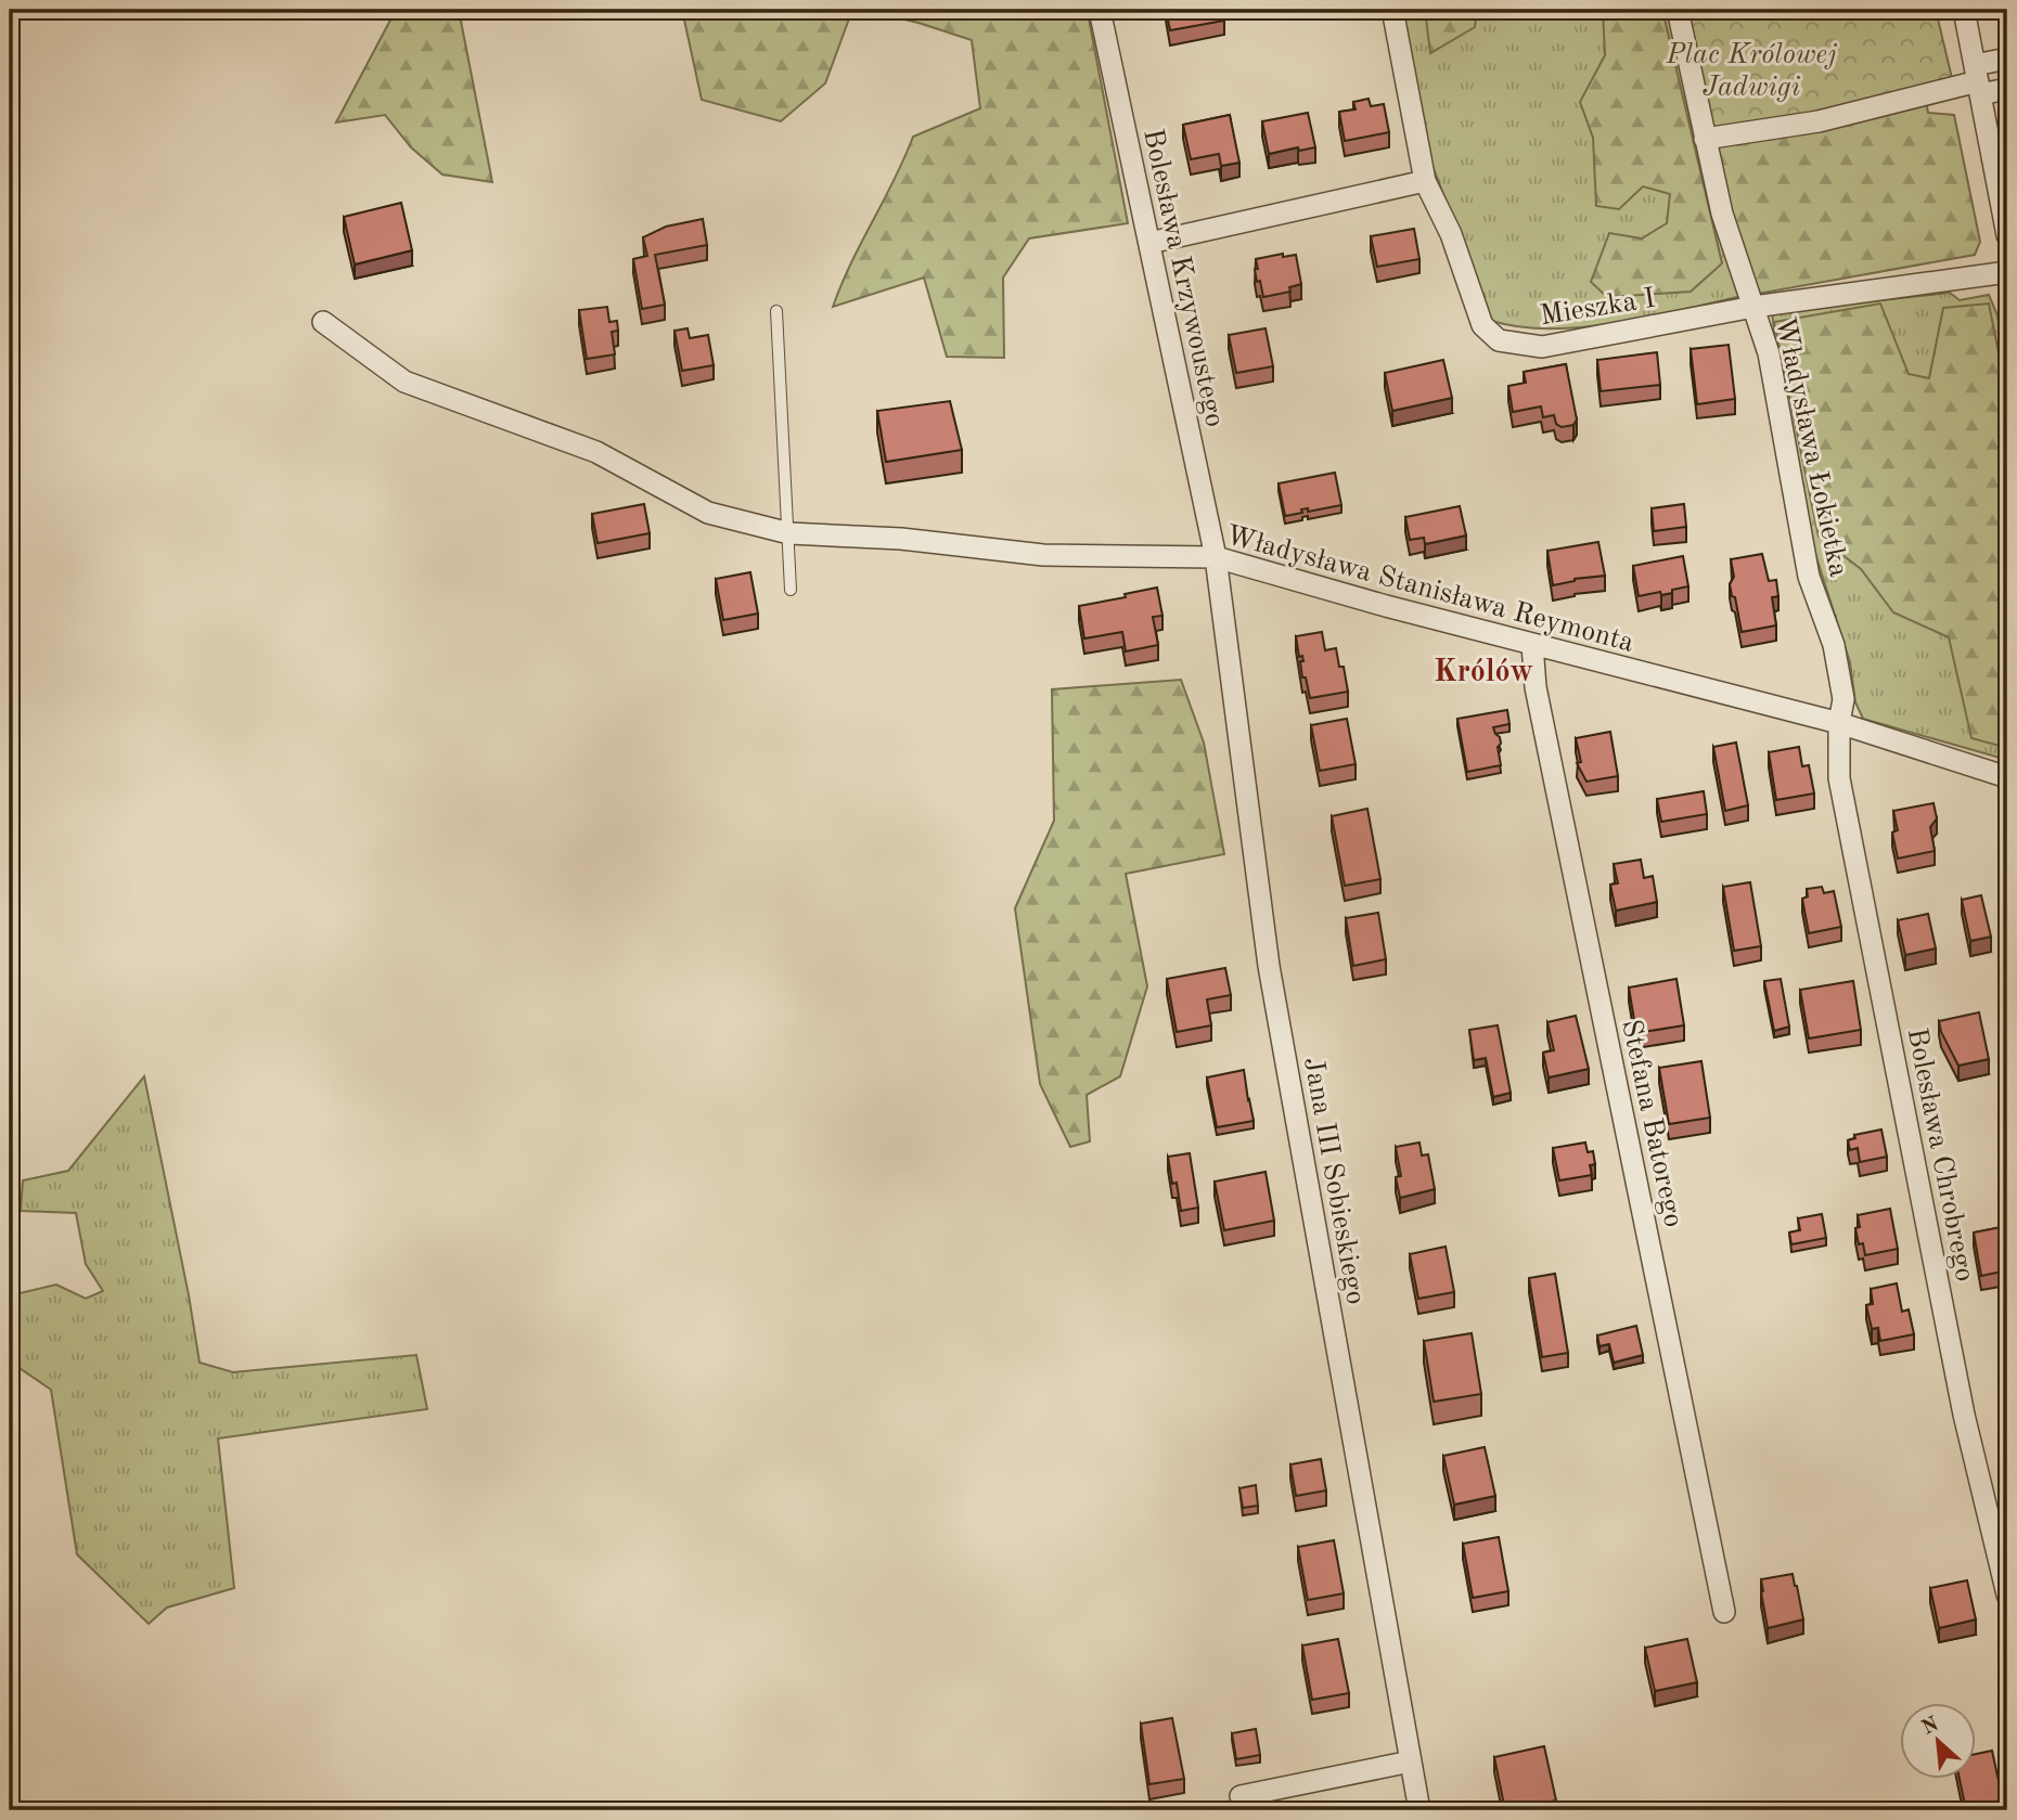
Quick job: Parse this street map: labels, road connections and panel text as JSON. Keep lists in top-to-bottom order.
{
  "streets": {
    "street": [
      "Bolesława Krzywoustego",
      "Mieszka I",
      "Władysława Łokietka",
      "Władysława Stanisława Reymonta",
      "Stefana Batorego",
      "Bolesława Chrobrego",
      "Jana III Sobieskiego"
    ]
  },
  "crossings": [
    ["Bolesława Krzywoustego", "Władysława Stanisława Reymonta"],
    ["Bolesława Krzywoustego", "Jana III Sobieskiego"],
    ["Mieszka I", "Władysława Łokietka"],
    ["Władysława Łokietka", "Władysława Stanisława Reymonta"],
    ["Władysława Łokietka", "Bolesława Chrobrego"],
    ["Władysława Stanisława Reymonta", "Stefana Batorego"],
    ["Władysława Stanisława Reymonta", "Bolesława Chrobrego"],
    ["Władysława Stanisława Reymonta", "Jana III Sobieskiego"]
  ],
  "districts": ["Królów"],
  "parks": ["Plac Królowej Jadwigi"],
  "north": "top left"
}
